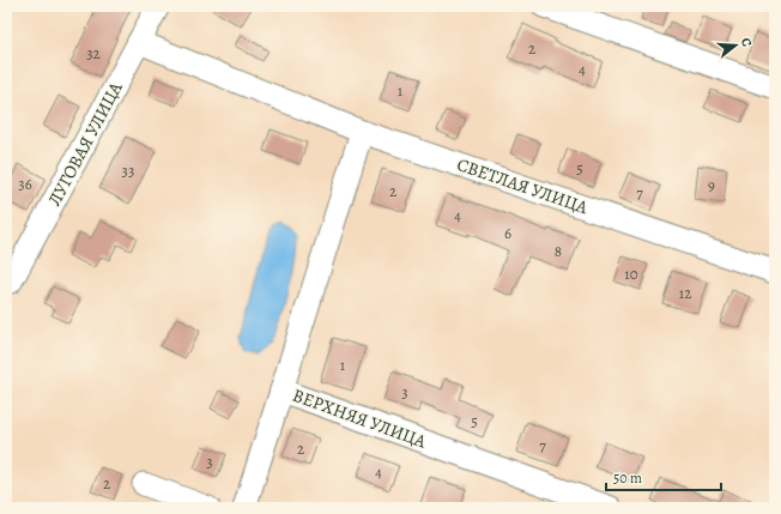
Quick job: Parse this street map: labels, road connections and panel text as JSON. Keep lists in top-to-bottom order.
{
  "streets": {
    "street": ["ЛУГОВАЯ УЛИЦА", "СВЕТЛАЯ УЛИЦА", "ВЕРХНЯЯ УЛИЦА"]
  },
  "crossings": [
    ["ЛУГОВАЯ УЛИЦА", "СВЕТЛАЯ УЛИЦА"],
    ["СВЕТЛАЯ УЛИЦА", "ВЕРХНЯЯ УЛИЦА"]
  ],
  "house_numbers": [
    "2",
    "32",
    "4",
    "1",
    "5",
    "33",
    "36",
    "9",
    "2",
    "7",
    "4",
    "6",
    "8",
    "10",
    "12",
    "1",
    "3",
    "5",
    "7",
    "2",
    "3",
    "4",
    "2"
  ],
  "scale_bar": "50 m",
  "north": "right"
}
